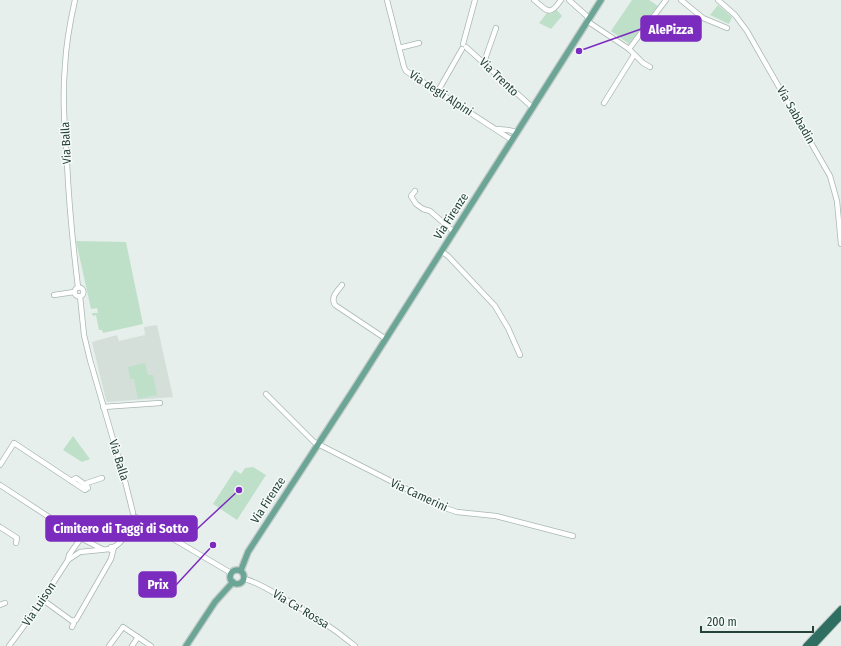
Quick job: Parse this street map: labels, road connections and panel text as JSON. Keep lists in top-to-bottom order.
{
  "streets": {
    "main road": ["Via Firenze"],
    "street": [
      "Via Trento",
      "Via degli Alpini",
      "Via Sabbadin",
      "Via Balla",
      "Via Camerini",
      "Via Luison",
      "Via Ca' Rossa"
    ]
  },
  "crossings": [
    ["Via Trento", "Via Firenze"],
    ["Via degli Alpini", "Via Firenze"],
    ["Via Firenze", "Via Camerini"],
    ["Via Firenze", "Via Ca' Rossa"]
  ],
  "places": ["AlePizza", "Cimitero di Taggì di Sotto", "Prix"],
  "scale_bar": "200 m"
}
